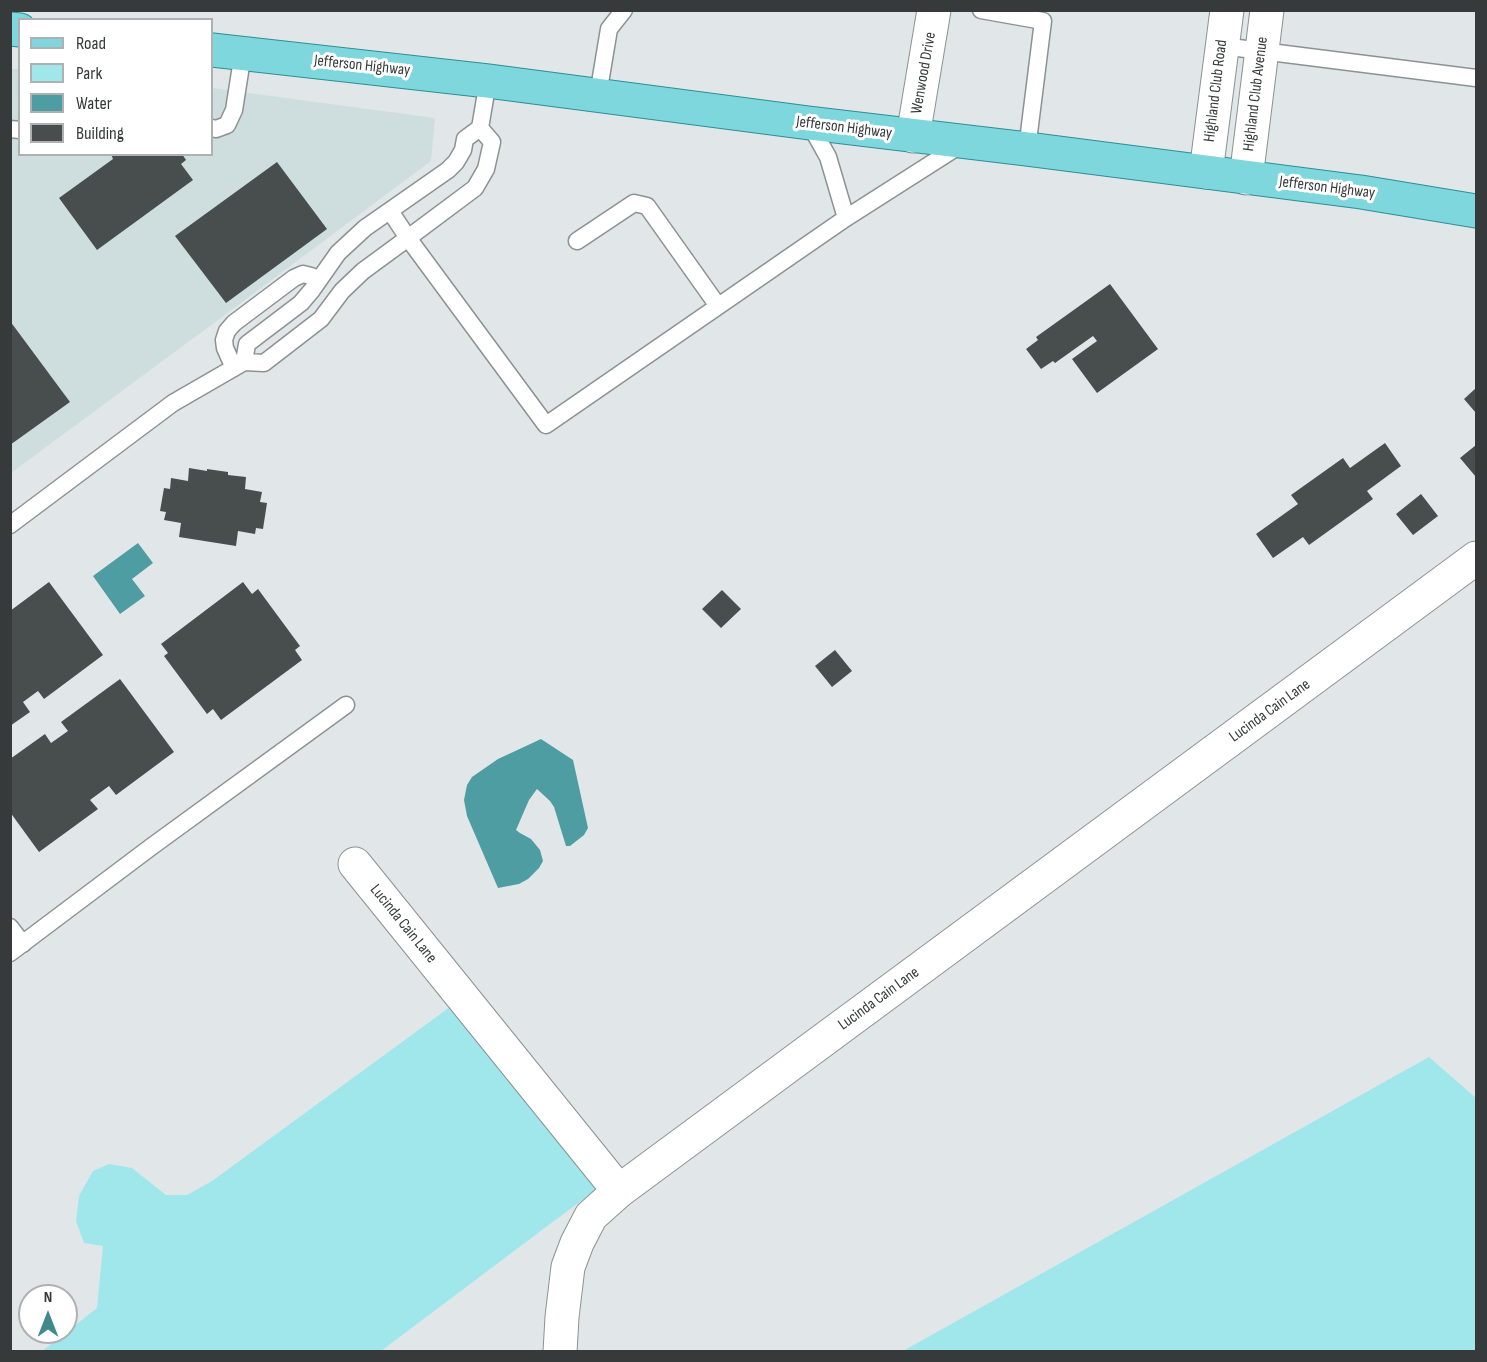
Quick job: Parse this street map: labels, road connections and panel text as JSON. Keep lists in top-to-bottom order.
{
  "streets": {
    "main road": ["Jefferson Highway"],
    "street": [
      "Wenwood Drive",
      "Highland Club Road",
      "Highland Club Avenue",
      "Lucinda Cain Lane"
    ]
  },
  "crossings": [
    ["Jefferson Highway", "Wenwood Drive"],
    ["Jefferson Highway", "Highland Club Road"],
    ["Jefferson Highway", "Highland Club Avenue"]
  ],
  "legend": [
    "Road",
    "Park",
    "Water",
    "Building"
  ],
  "north": "top"
}
